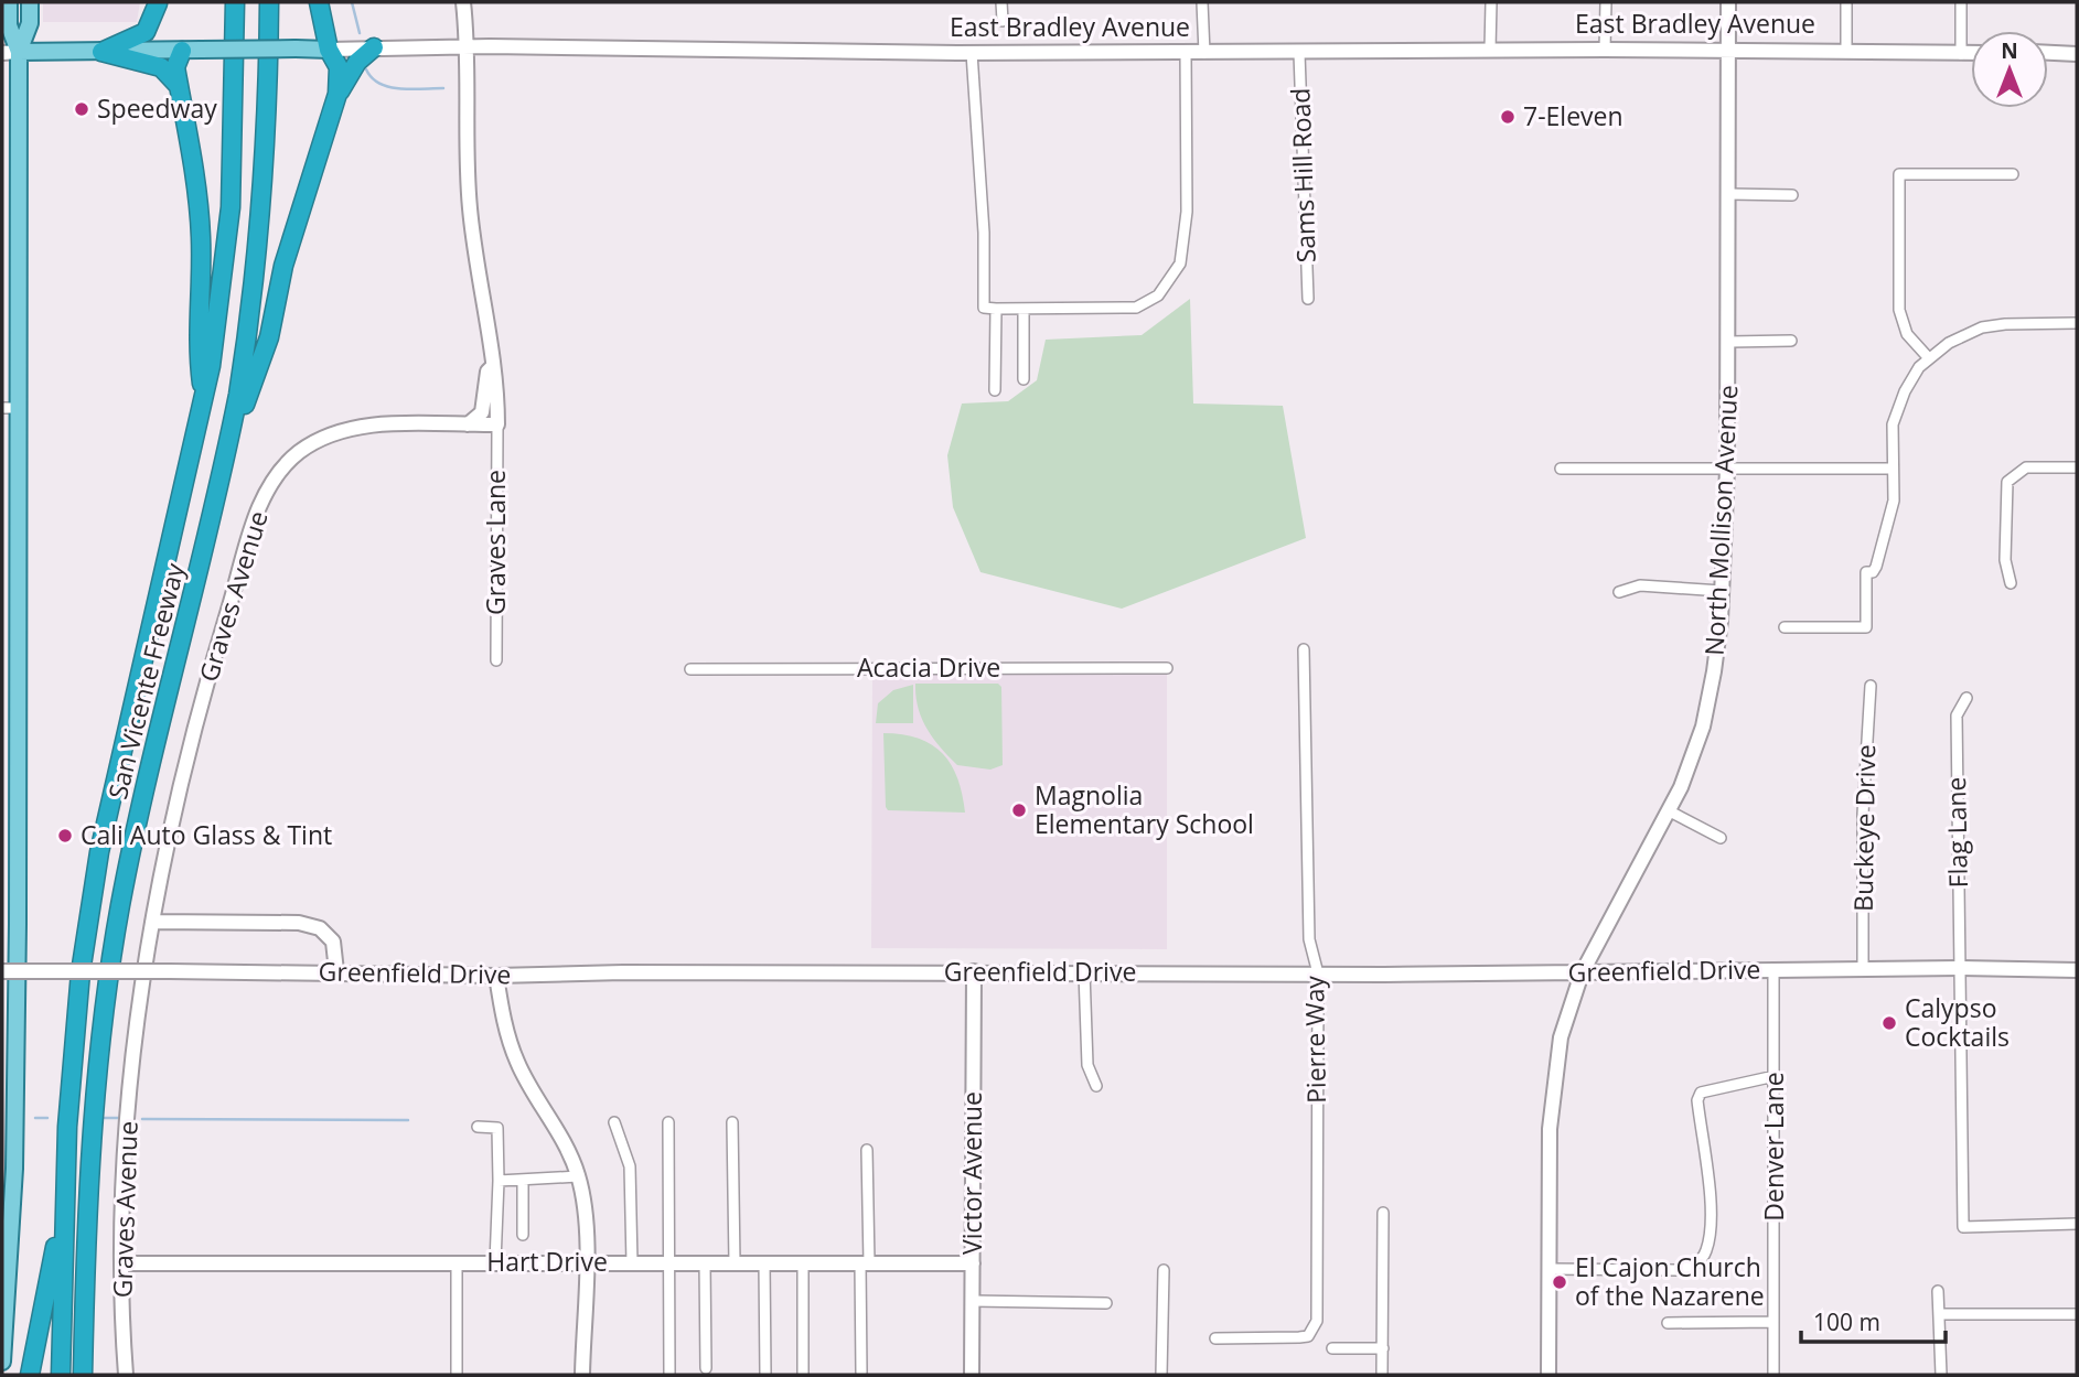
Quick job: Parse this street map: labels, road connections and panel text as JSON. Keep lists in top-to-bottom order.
{
  "streets": {
    "highway": ["San Vicente Freeway"],
    "main road": [
      "East Bradley Avenue",
      "North Mollison Avenue",
      "Graves Avenue",
      "Greenfield Drive",
      "Victor Avenue",
      "Hart Drive"
    ],
    "street": [
      "Sams Hill Road",
      "Graves Lane",
      "Acacia Drive",
      "Buckeye Drive",
      "Flag Lane",
      "Pierre Way",
      "Denver Lane"
    ]
  },
  "crossings": [
    ["East Bradley Avenue", "Sams Hill Road"],
    ["East Bradley Avenue", "North Mollison Avenue"],
    ["North Mollison Avenue", "Greenfield Drive"],
    ["Graves Lane", "Graves Avenue"],
    ["Graves Avenue", "Hart Drive"],
    ["Buckeye Drive", "Greenfield Drive"],
    ["Flag Lane", "Greenfield Drive"],
    ["Greenfield Drive", "Pierre Way"],
    ["Greenfield Drive", "Denver Lane"],
    ["Greenfield Drive", "Victor Avenue"],
    ["Victor Avenue", "Hart Drive"]
  ],
  "places": [
    "Speedway",
    "7-Eleven",
    "Magnolia Elementary School",
    "Cali Auto Glass & Tint",
    "Calypso Cocktails",
    "El Cajon Church of the Nazarene"
  ],
  "scale_bar": "100 m",
  "north": "top"
}
